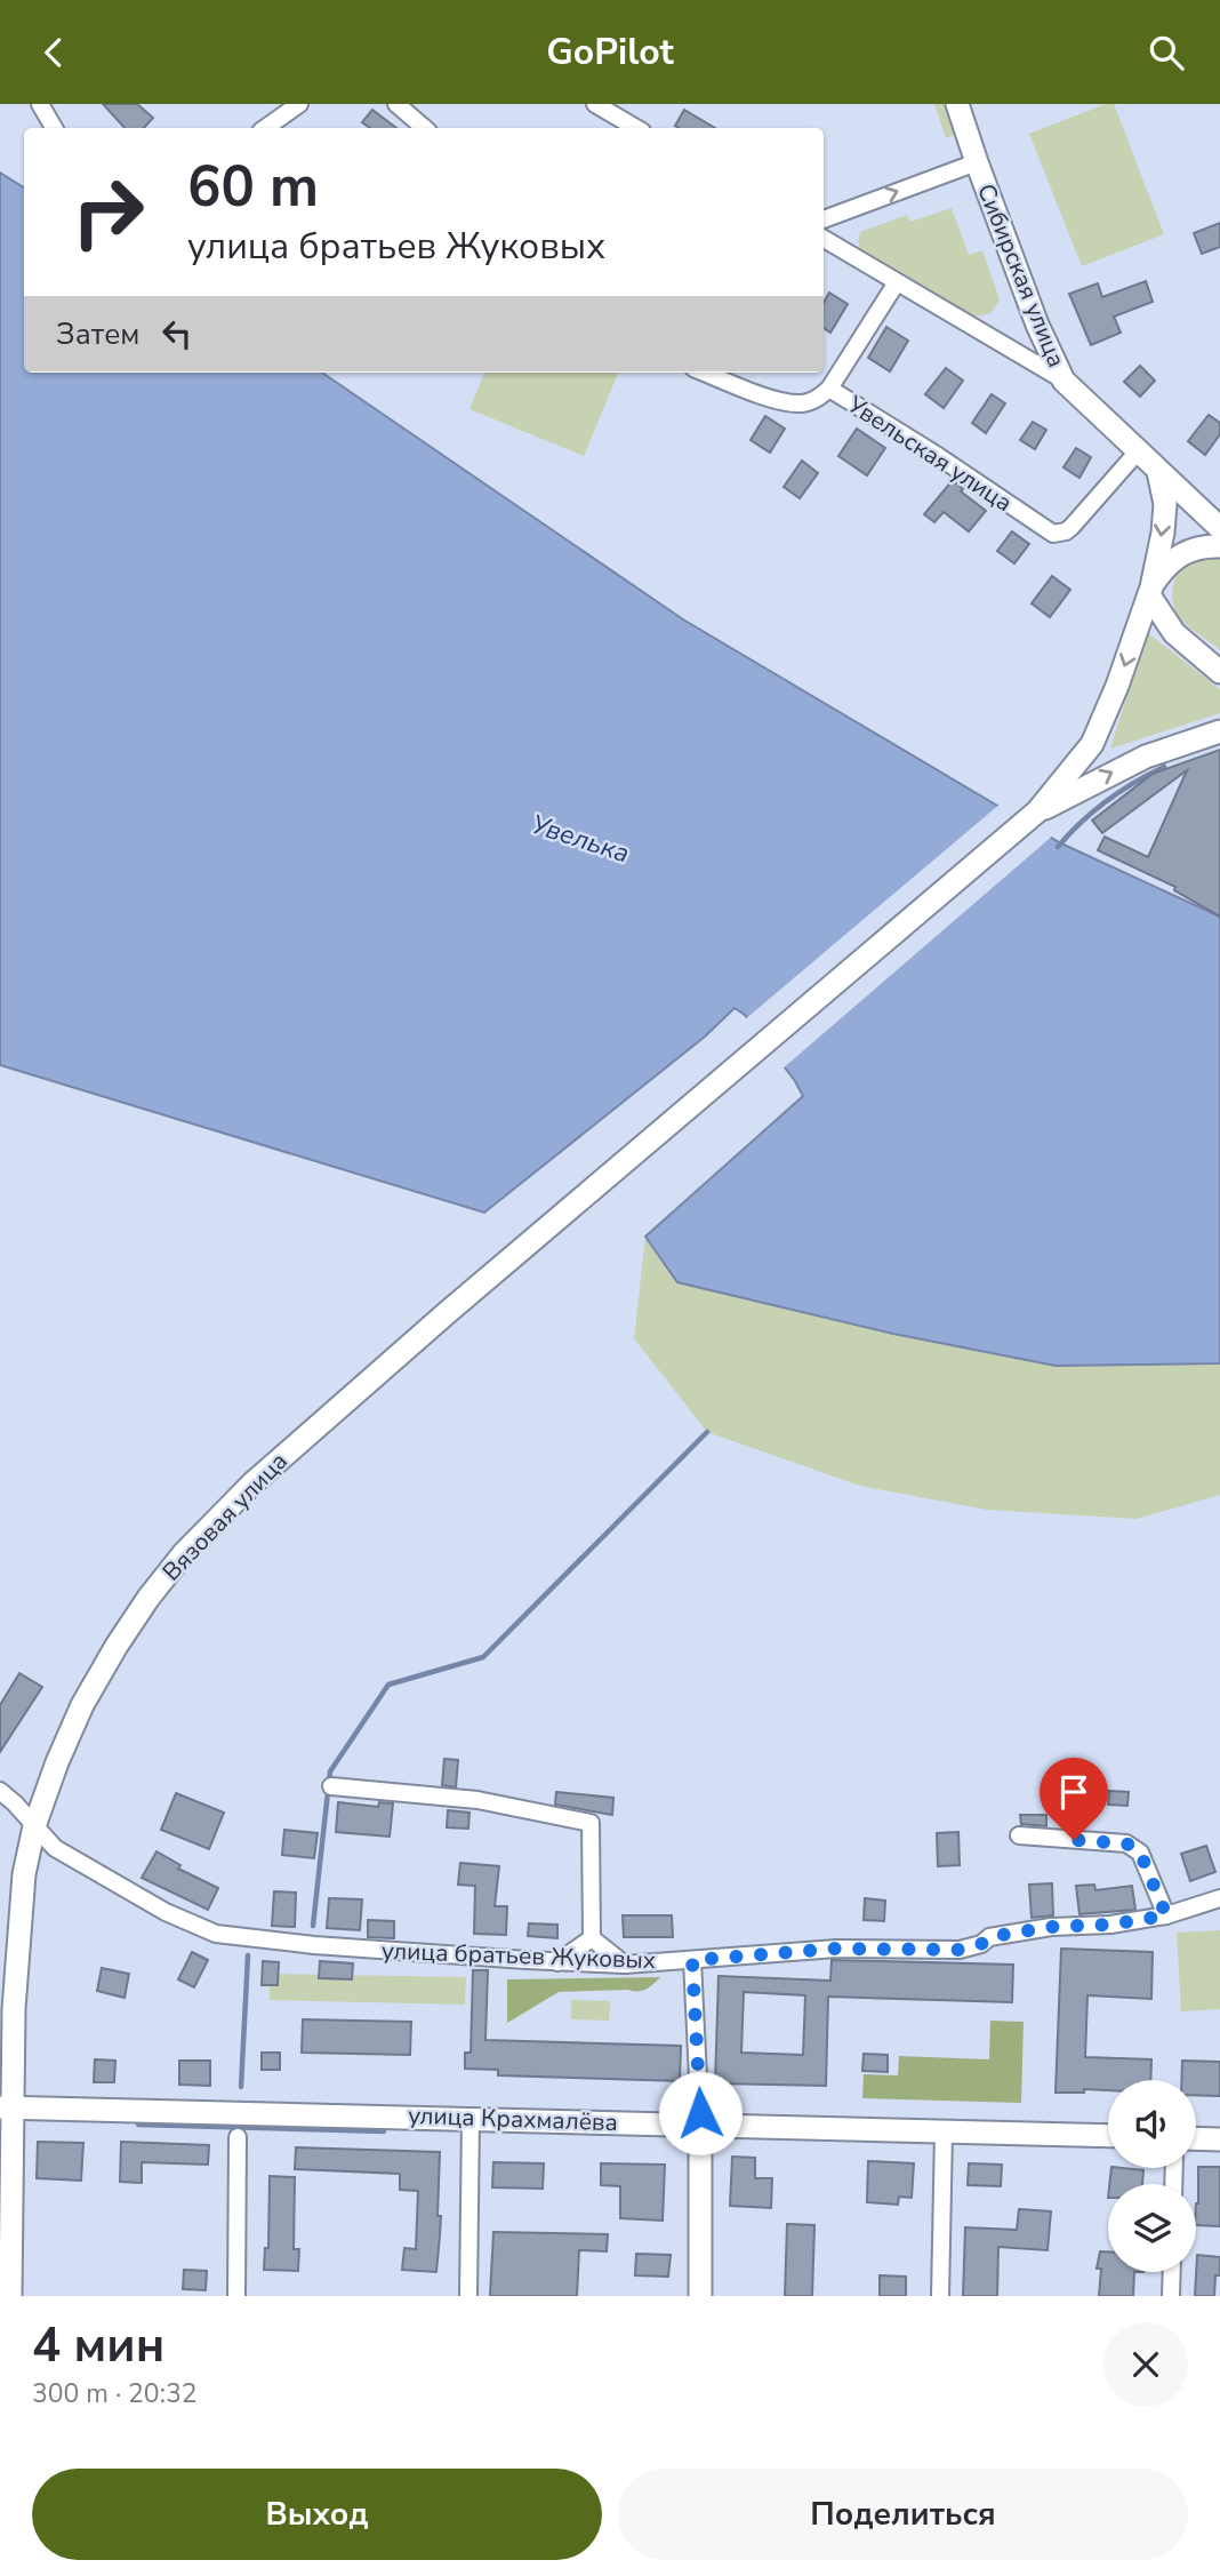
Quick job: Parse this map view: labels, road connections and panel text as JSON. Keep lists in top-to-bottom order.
{
  "streets": {
    "street": [
      "Сибирская улица",
      "Увельская улица",
      "Вязовая улица",
      "улица братьев Жуковых",
      "улица Крахмалёва"
    ]
  },
  "crossings": [
    ["Сибирская улица", "Увельская улица"],
    ["Вязовая улица", "улица братьев Жуковых"],
    ["Вязовая улица", "улица Крахмалёва"]
  ],
  "water": ["Увелька"],
  "page": {
    "header": "GoPilot",
    "turn": ["60 m", "улица братьев Жуковых"],
    "then": "Затем",
    "heading": ["4 мин", "300 m · 20:32"],
    "buttons": ["Выход", "Поделиться"]
  }
}
